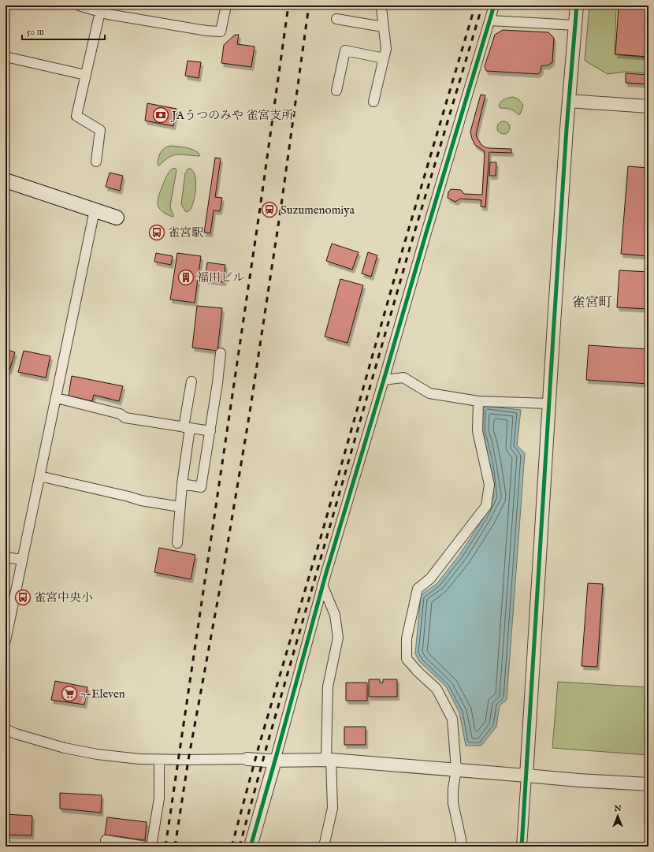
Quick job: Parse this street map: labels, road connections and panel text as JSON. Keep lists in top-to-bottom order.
{
  "districts": ["雀宮町"],
  "places": {
    "bank": ["JAうつのみや 雀宮支所"],
    "station": ["Suzumenomiya"],
    "bus stop": ["雀宮駅", "雀宮中央小"],
    "building": ["福田ビル"],
    "supermarket": ["7-Eleven"]
  },
  "scale_bar": "50 m",
  "north": "top"
}
